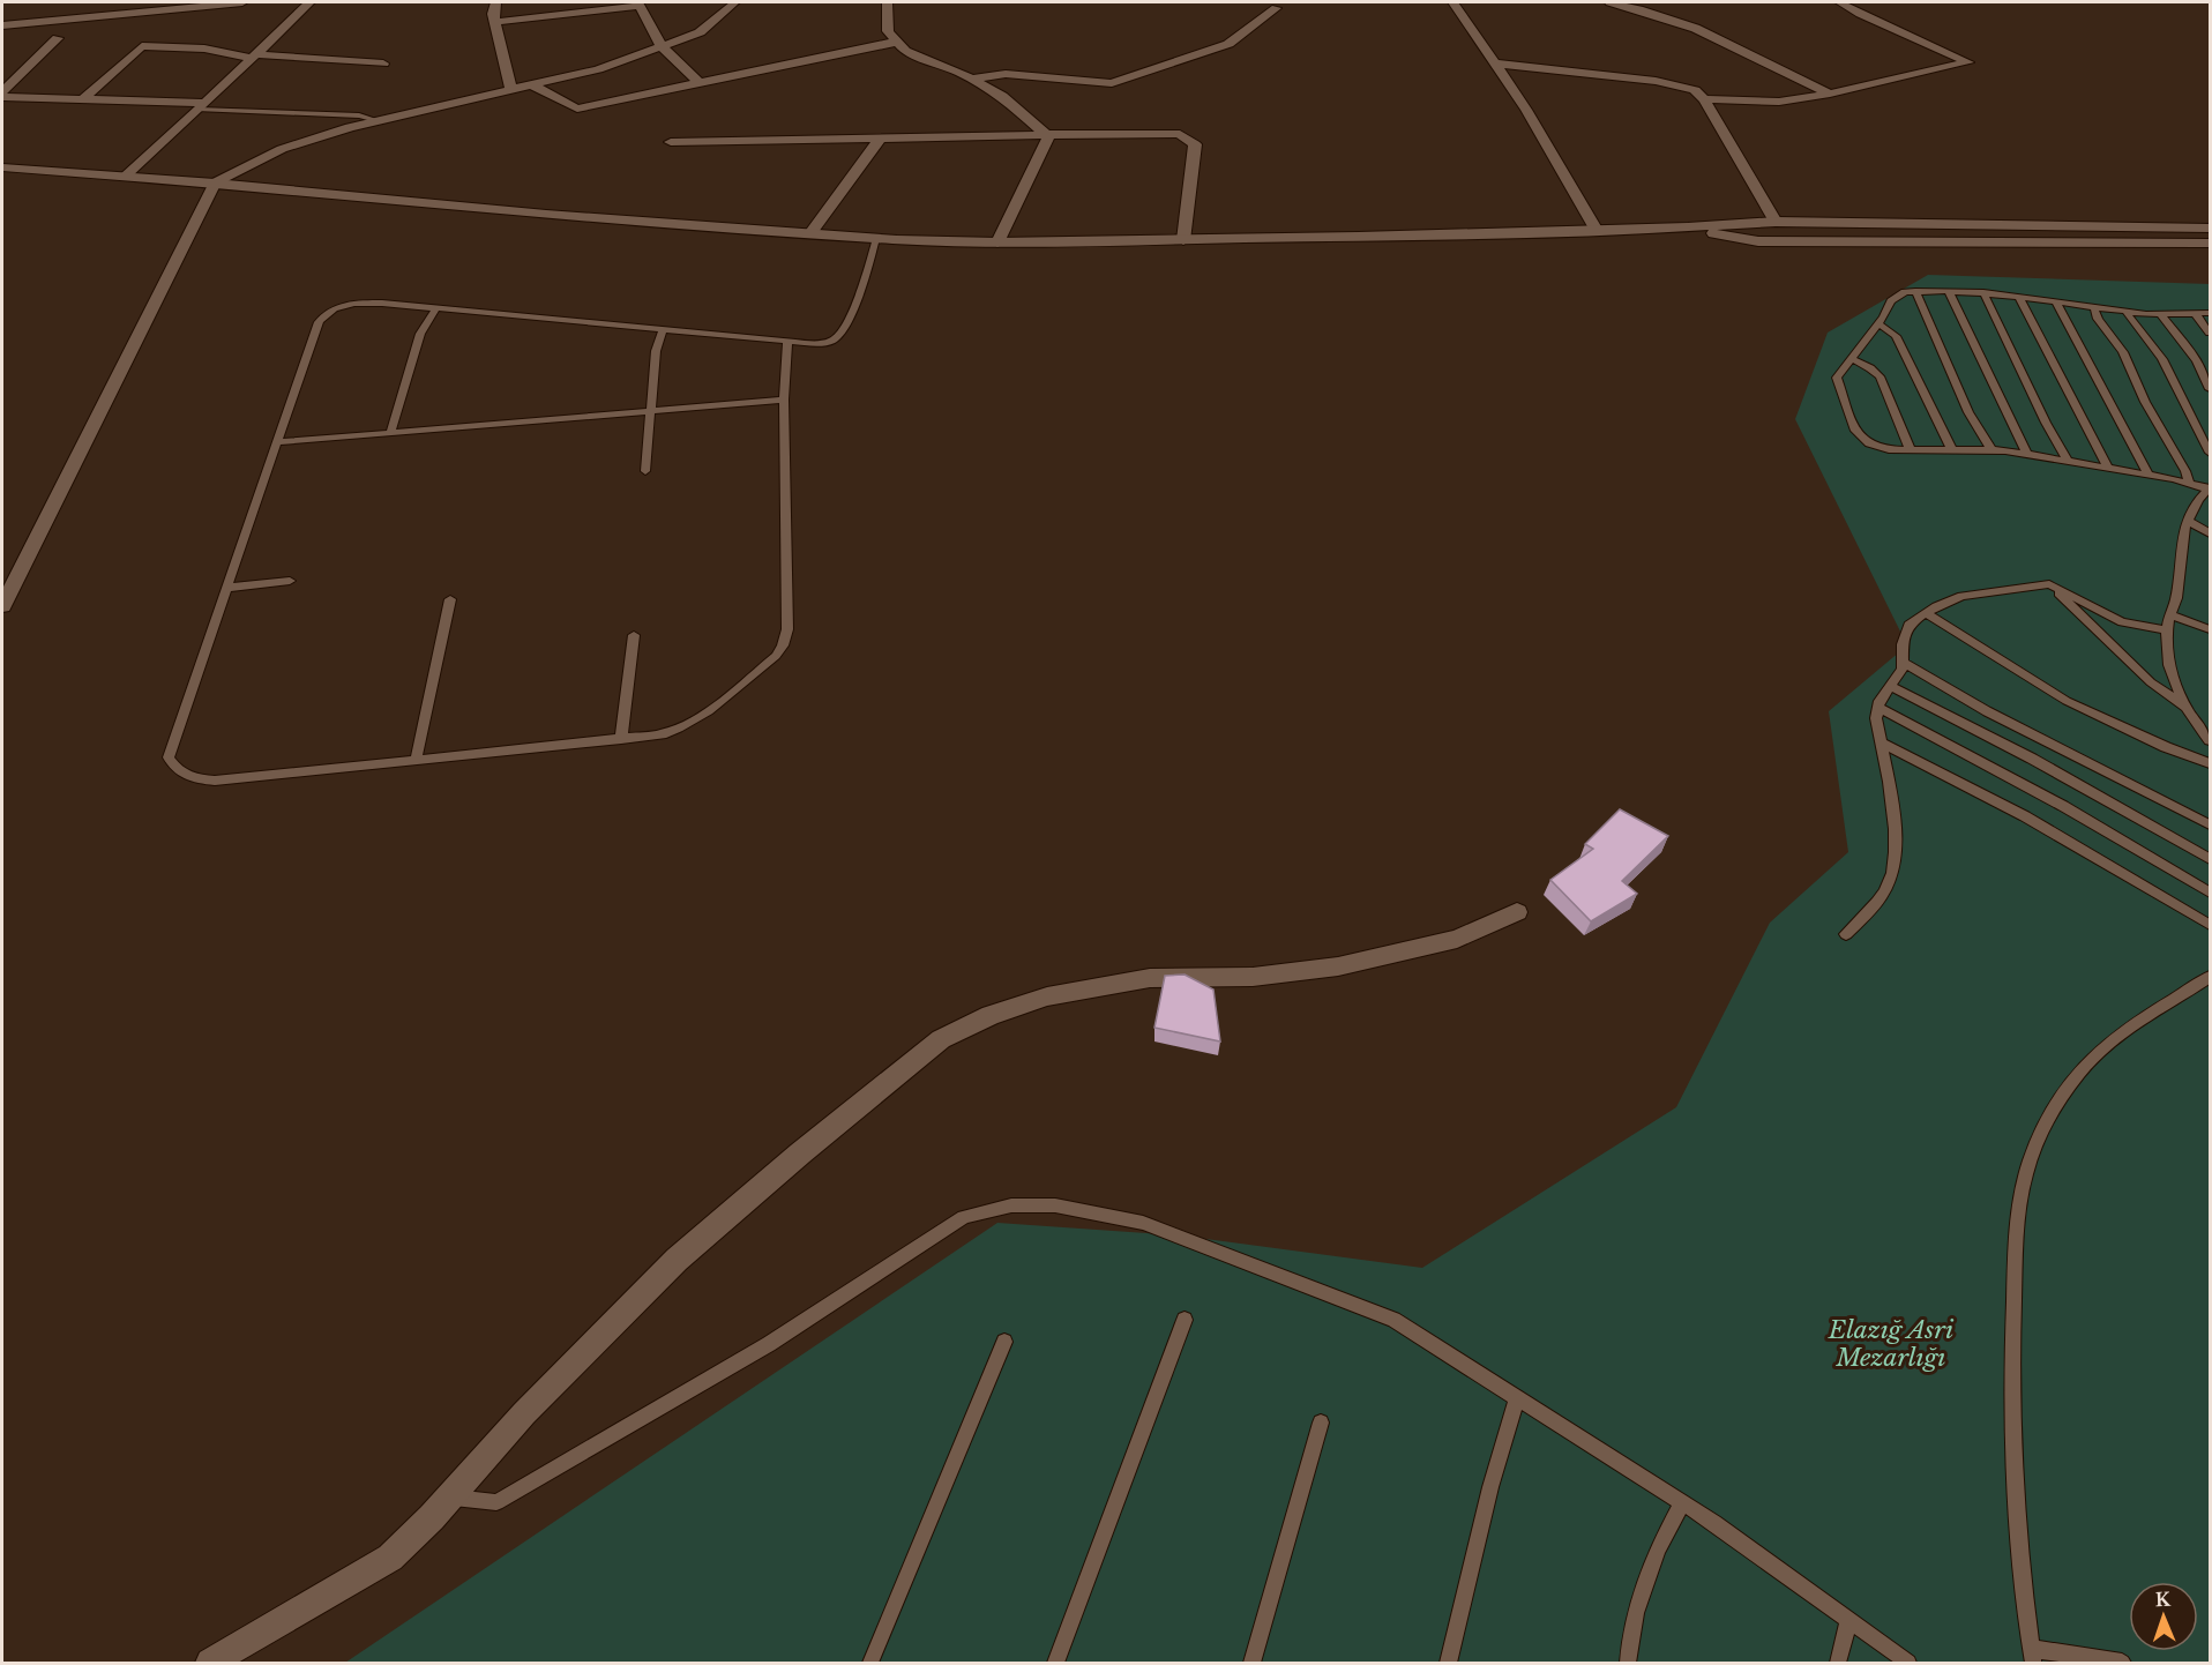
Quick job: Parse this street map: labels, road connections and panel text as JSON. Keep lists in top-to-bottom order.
{
  "parks": ["Elazığ Asri Mezarlığı"],
  "north": "top"
}
